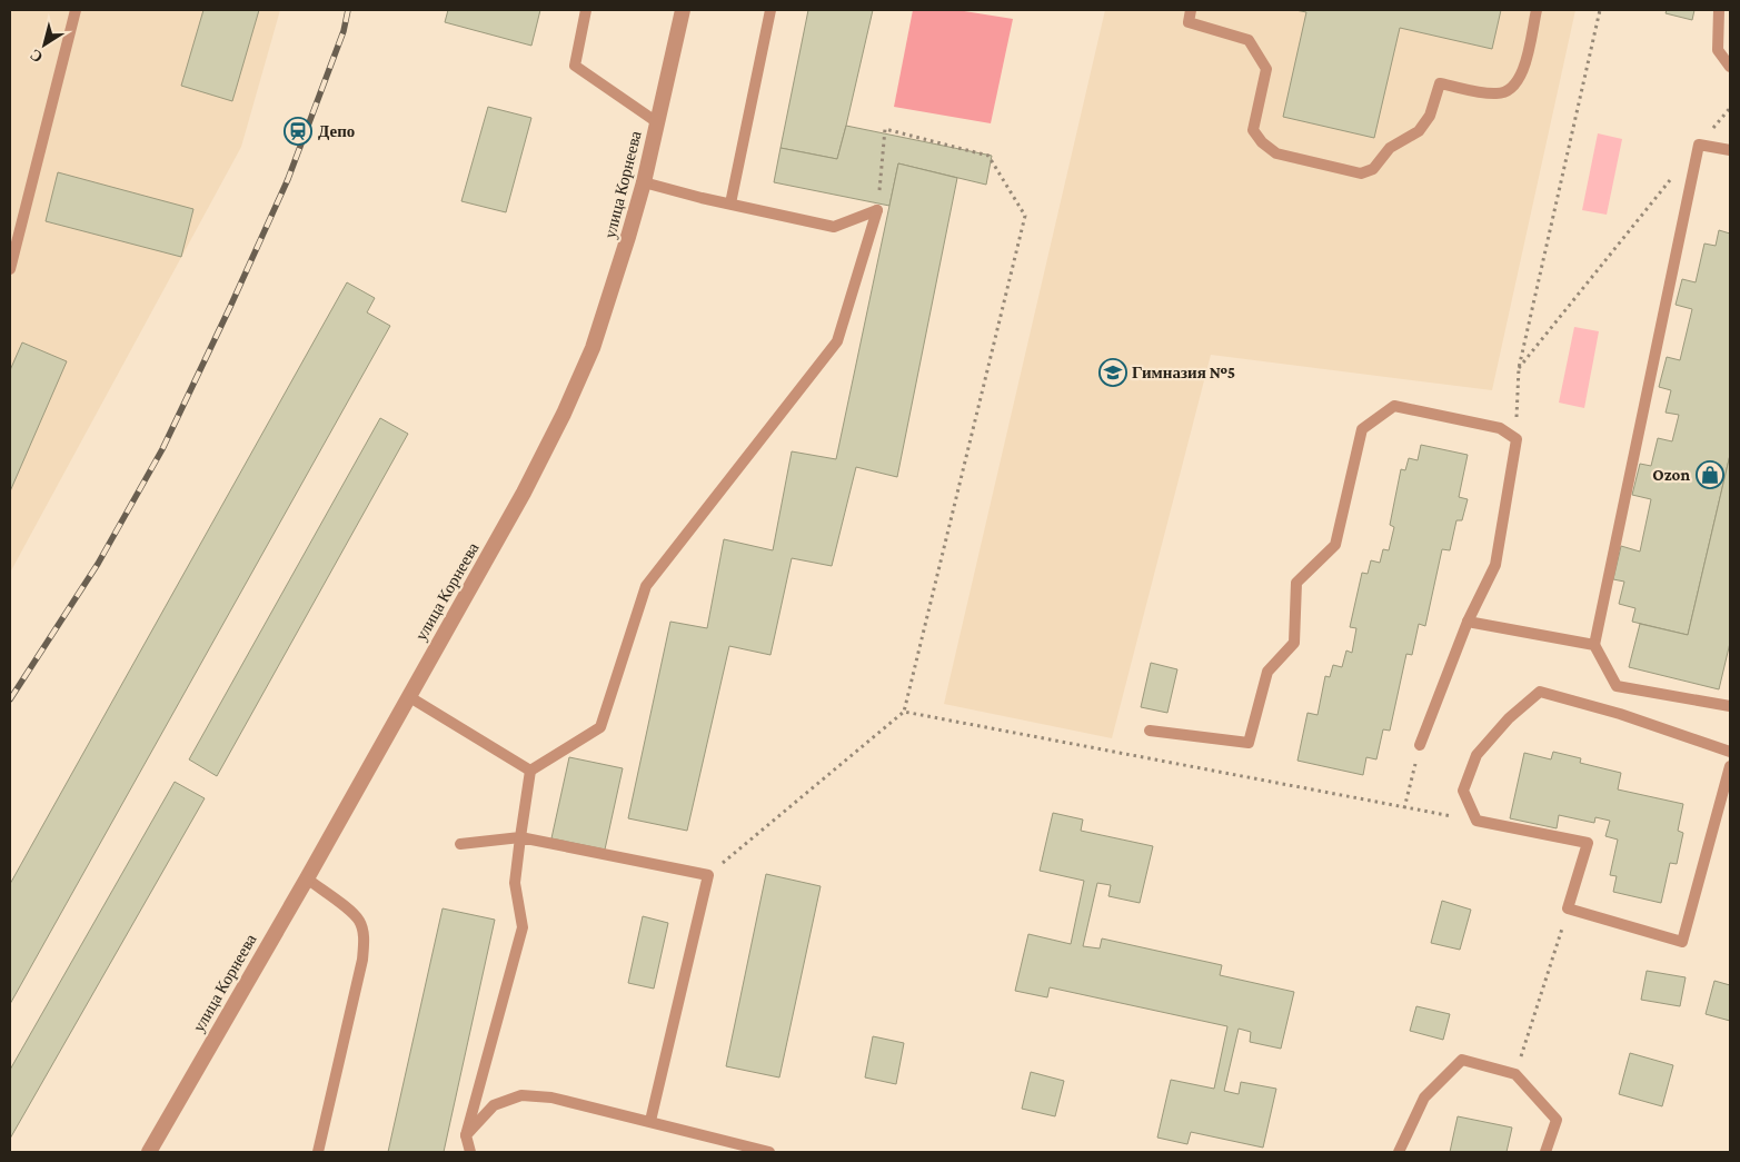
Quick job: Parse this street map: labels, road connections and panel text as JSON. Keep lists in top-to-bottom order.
{
  "streets": {
    "street": ["улица Корнеева"]
  },
  "places": {
    "station": ["Депо"],
    "school or university": ["Гимназия №5"],
    "shop": ["Ozon"]
  },
  "north": "bottom left"
}
